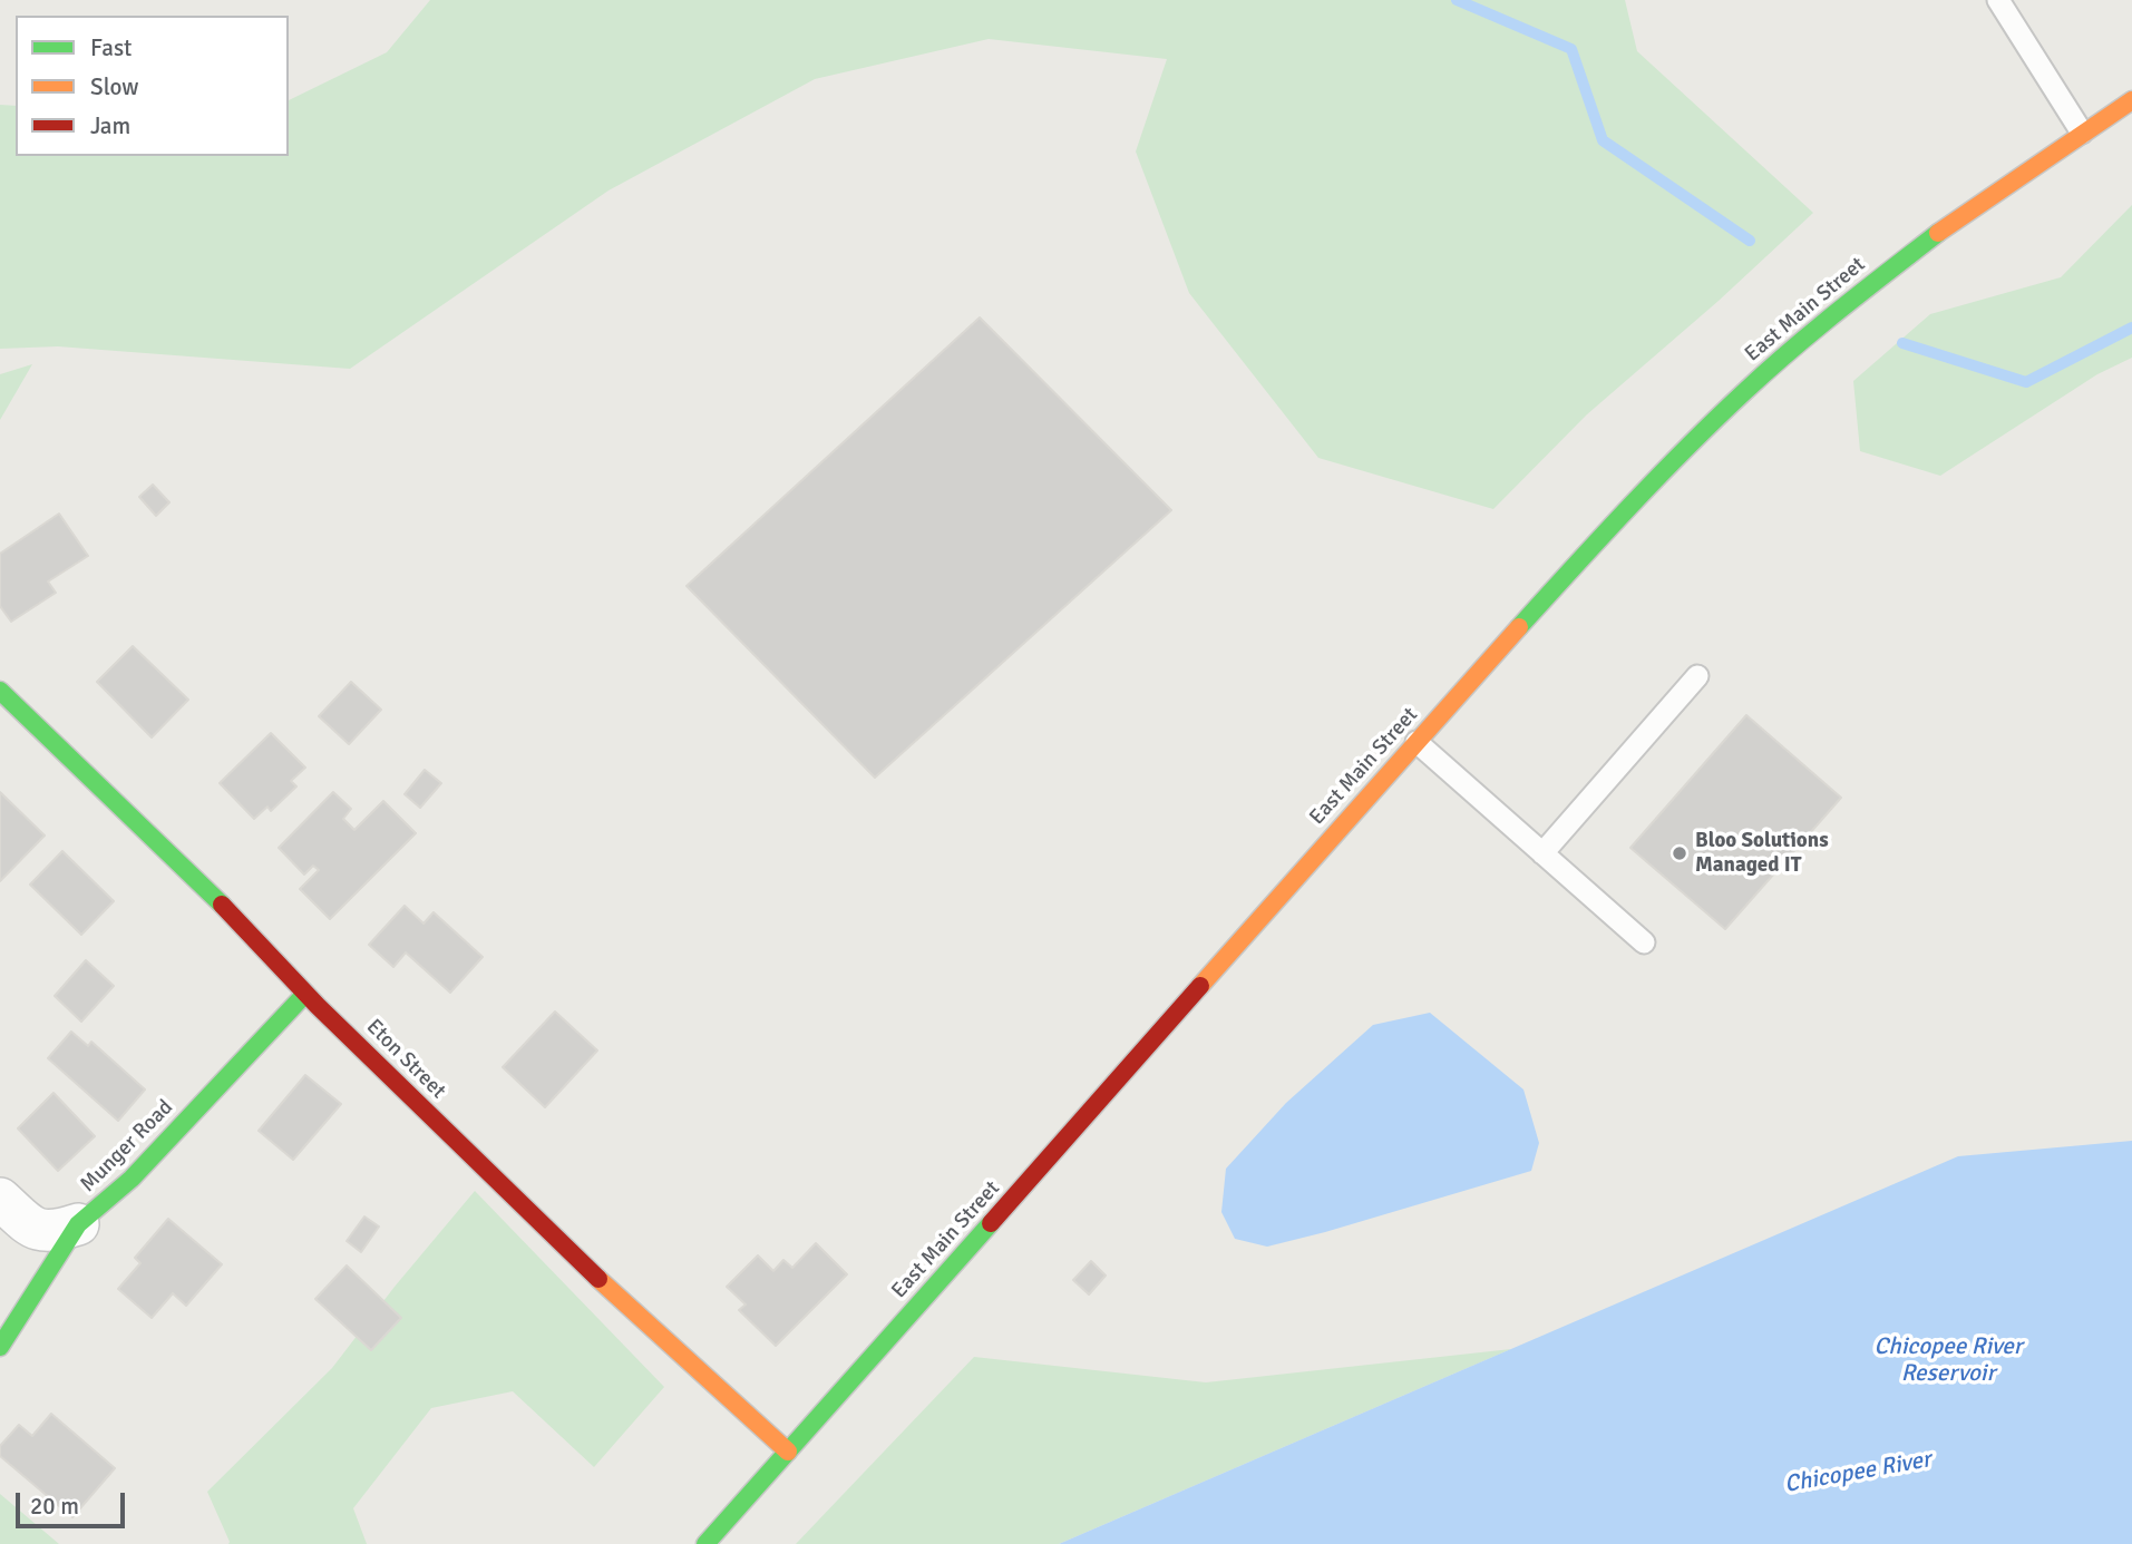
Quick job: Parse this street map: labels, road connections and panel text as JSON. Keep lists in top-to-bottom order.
{
  "streets": {
    "main road": ["East Main Street", "Eton Street", "Munger Road"]
  },
  "crossings": [
    ["East Main Street", "Eton Street"],
    ["Eton Street", "Munger Road"]
  ],
  "water": ["Chicopee River Reservoir", "Chicopee River"],
  "places": ["Bloo Solutions Managed IT"],
  "legend": ["Fast", "Slow", "Jam"],
  "scale_bar": "20 m"
}
